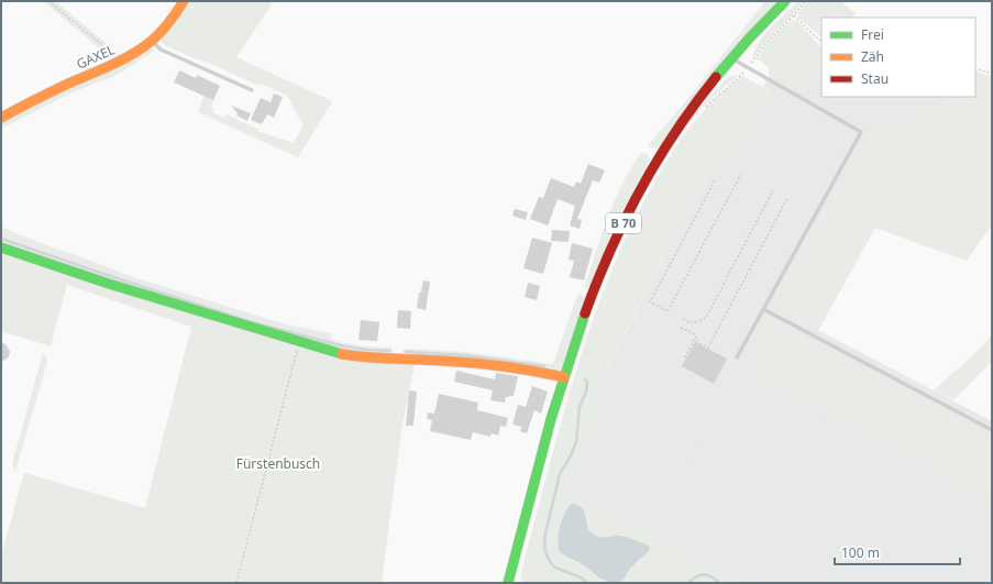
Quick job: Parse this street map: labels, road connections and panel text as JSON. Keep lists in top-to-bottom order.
{
  "streets": {
    "street": ["GAXEL", "B 70"]
  },
  "parks": ["Fürstenbusch"],
  "legend": ["Frei", "Zäh", "Stau"],
  "scale_bar": "100 m"
}
